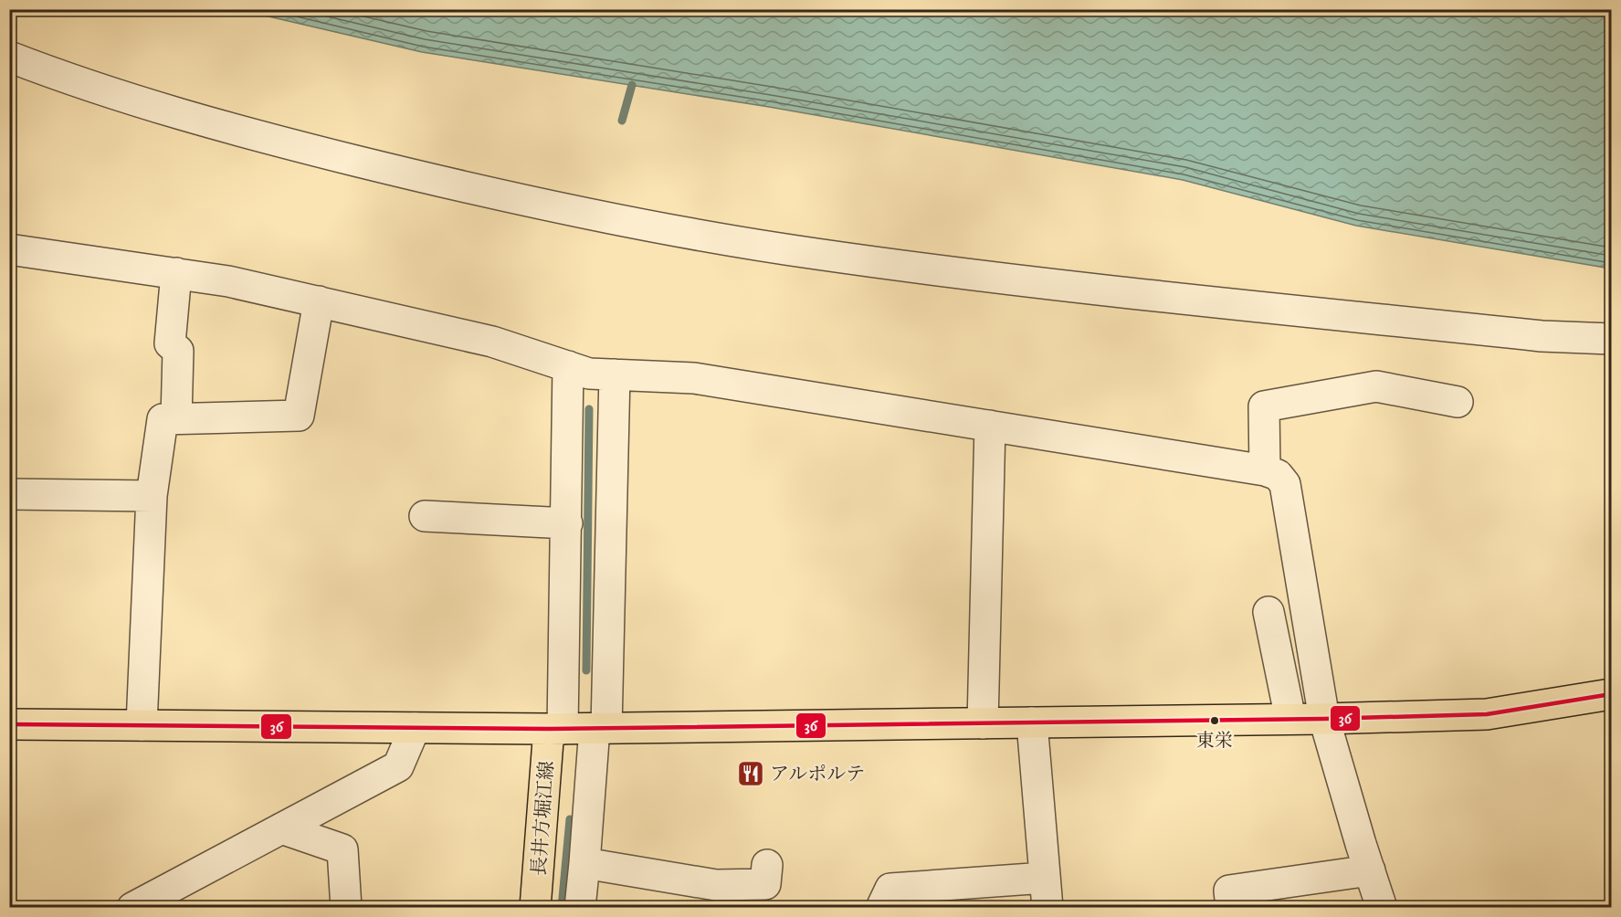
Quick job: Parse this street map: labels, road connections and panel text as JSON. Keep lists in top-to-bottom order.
{
  "streets": {
    "main road": ["長井方堀江線"]
  },
  "places": {
    "other": ["東栄"],
    "restaurant": ["アルポルテ"]
  },
  "lines": ["transit line 36"]
}
